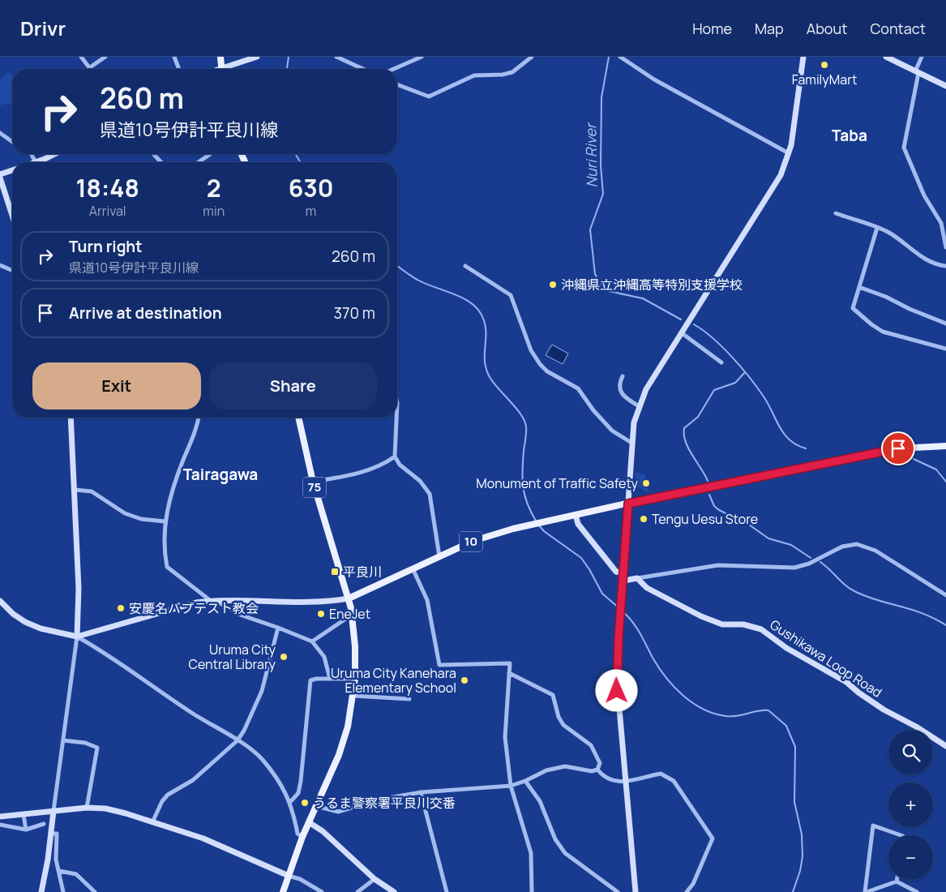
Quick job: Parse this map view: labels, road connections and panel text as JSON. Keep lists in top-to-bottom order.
{
  "streets": {
    "main road": ["75", "10", "Gushikawa Loop Road"]
  },
  "crossings": [
    ["75", "10"]
  ],
  "districts": ["Taba", "Tairagawa"],
  "water": ["Nuri River"],
  "places": {
    "other": [
      "FamilyMart",
      "沖縄県立沖縄高等特別支援学校",
      "Monument of Traffic Safety",
      "Tengu Uesu Store",
      "安慶名バプテスト教会",
      "EneJet",
      "Uruma City Central Library",
      "Uruma City Kanehara Elementary School",
      "うるま警察署平良川交番"
    ],
    "transit": ["平良川"]
  },
  "page": {
    "header": "Drivr",
    "nav": [
      "Home",
      "Map",
      "About",
      "Contact"
    ],
    "turn": ["260 m", "県道10号伊計平良川線"],
    "eta": [
      "18:48",
      "Arrival",
      "2",
      "min",
      "630",
      "m"
    ],
    "list": [
      {
        "name": "Turn right",
        "note": "県道10号伊計平良川線",
        "value": "260 m"
      },
      {
        "name": "Arrive at destination",
        "value": "370 m"
      }
    ],
    "buttons": ["Exit", "Share"],
    "map_buttons": ["+", "−"]
  }
}
